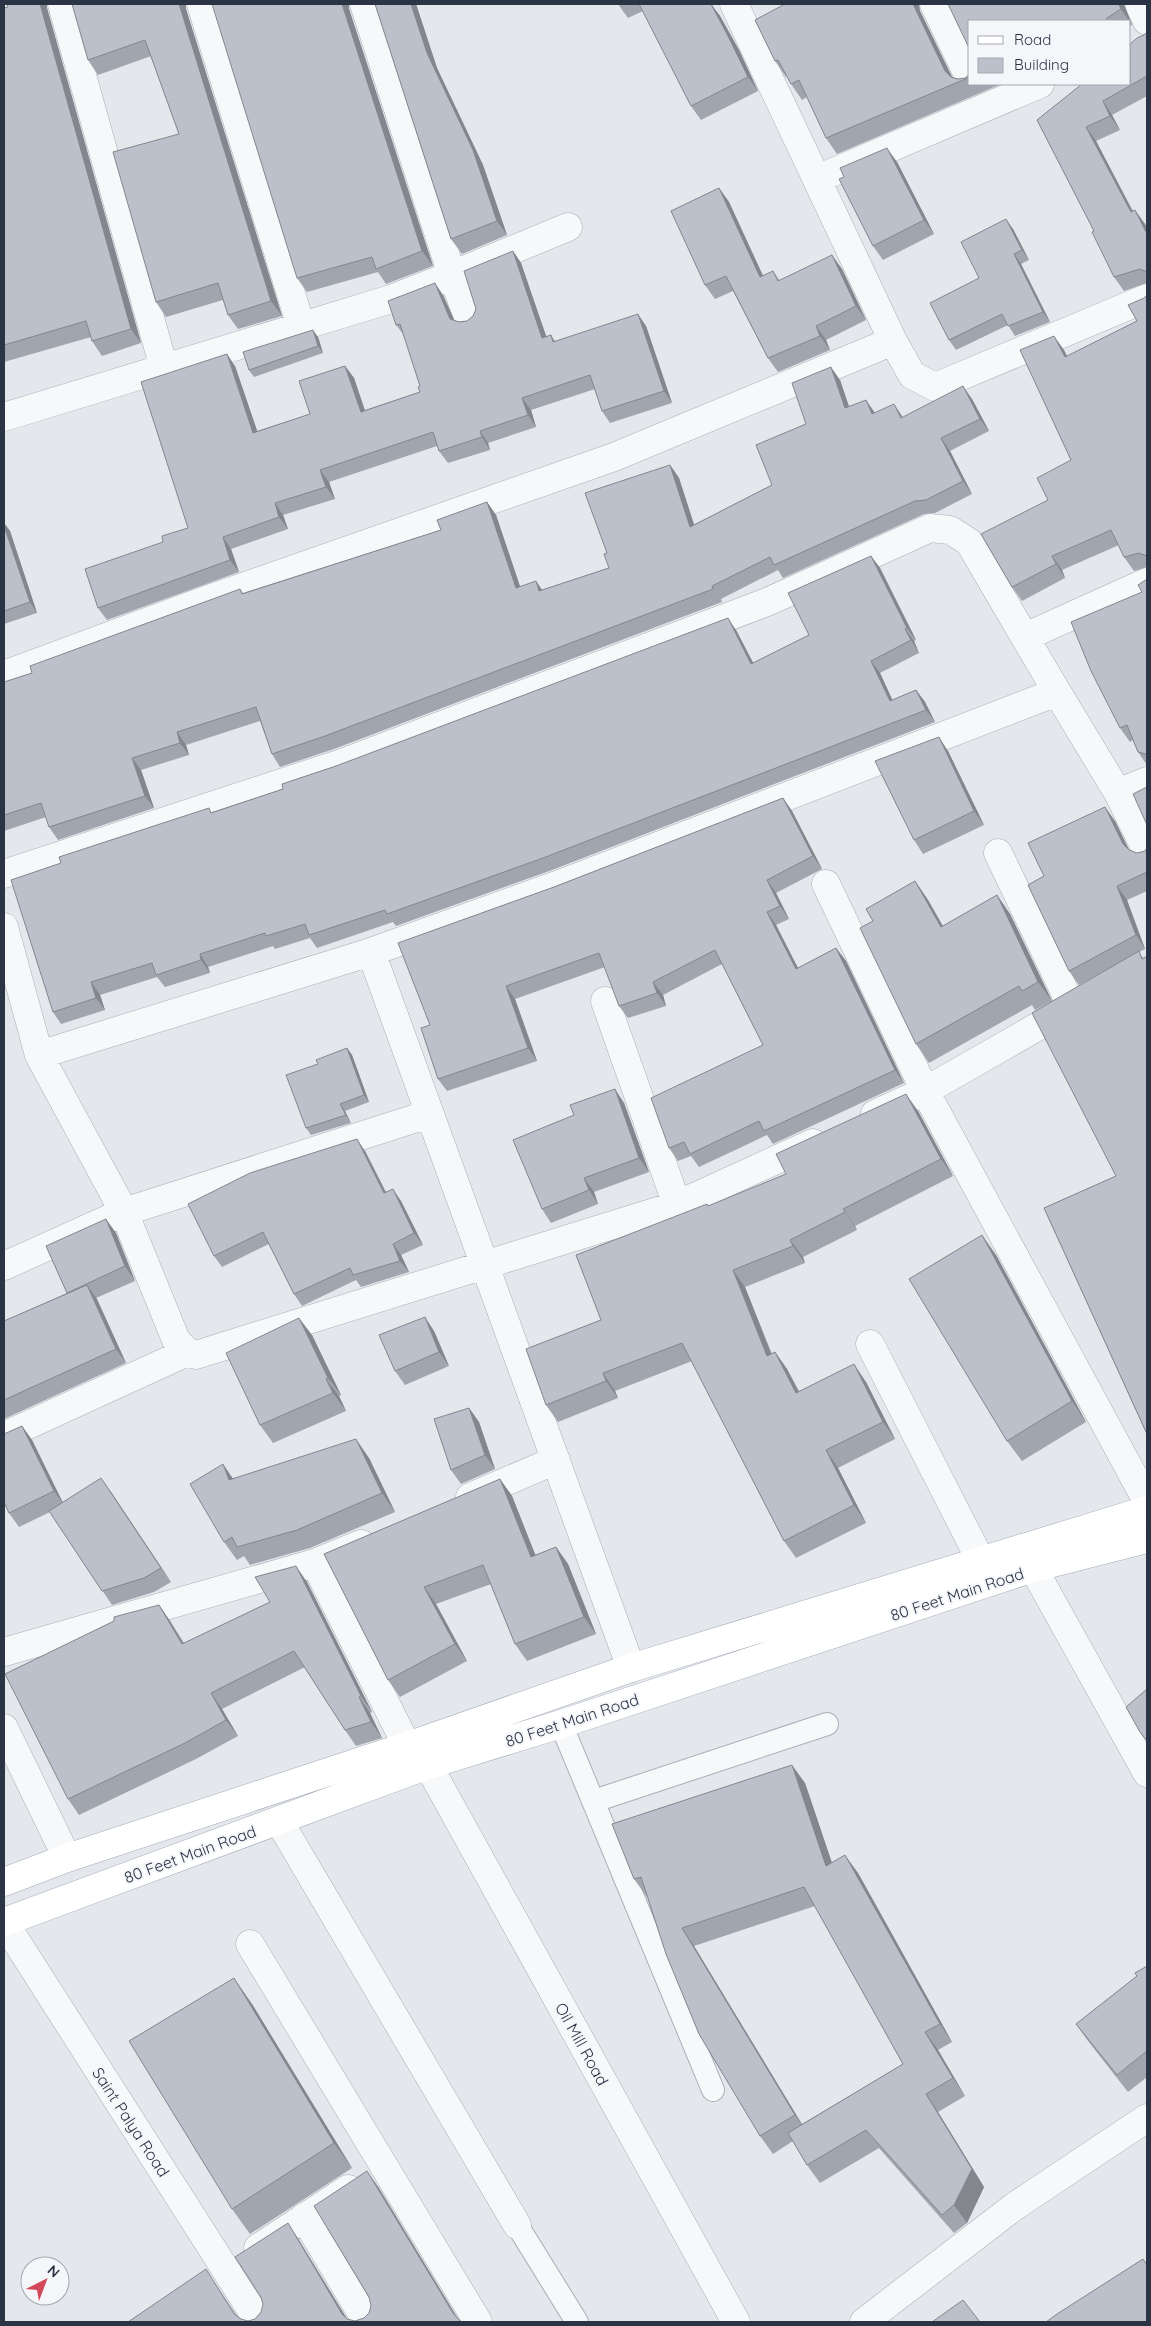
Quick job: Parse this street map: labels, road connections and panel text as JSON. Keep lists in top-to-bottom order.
{
  "streets": {
    "main road": ["80 Feet Main Road"],
    "street": ["Oil Mill Road", "Saint Palya Road"]
  },
  "crossings": [
    ["80 Feet Main Road", "Oil Mill Road"],
    ["80 Feet Main Road", "Saint Palya Road"]
  ],
  "legend": ["Road", "Building"],
  "north": "top right"
}
